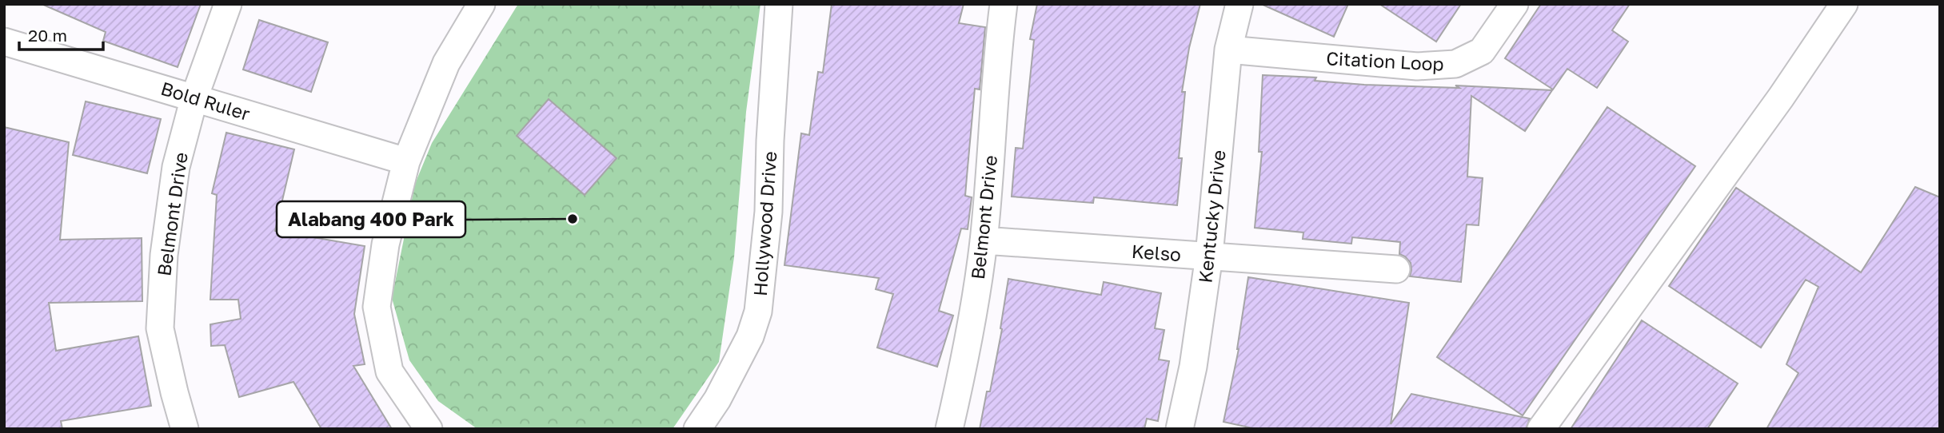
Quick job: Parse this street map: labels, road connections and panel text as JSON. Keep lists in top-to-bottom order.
{
  "streets": {
    "street": [
      "Citation Loop",
      "Bold Ruler",
      "Belmont Drive",
      "Kentucky Drive",
      "Hollywood Drive",
      "Kelso"
    ]
  },
  "crossings": [
    ["Citation Loop", "Kentucky Drive"],
    ["Bold Ruler", "Belmont Drive"],
    ["Belmont Drive", "Kelso"],
    ["Kentucky Drive", "Kelso"]
  ],
  "places": ["Alabang 400 Park"],
  "scale_bar": "20 m"
}
